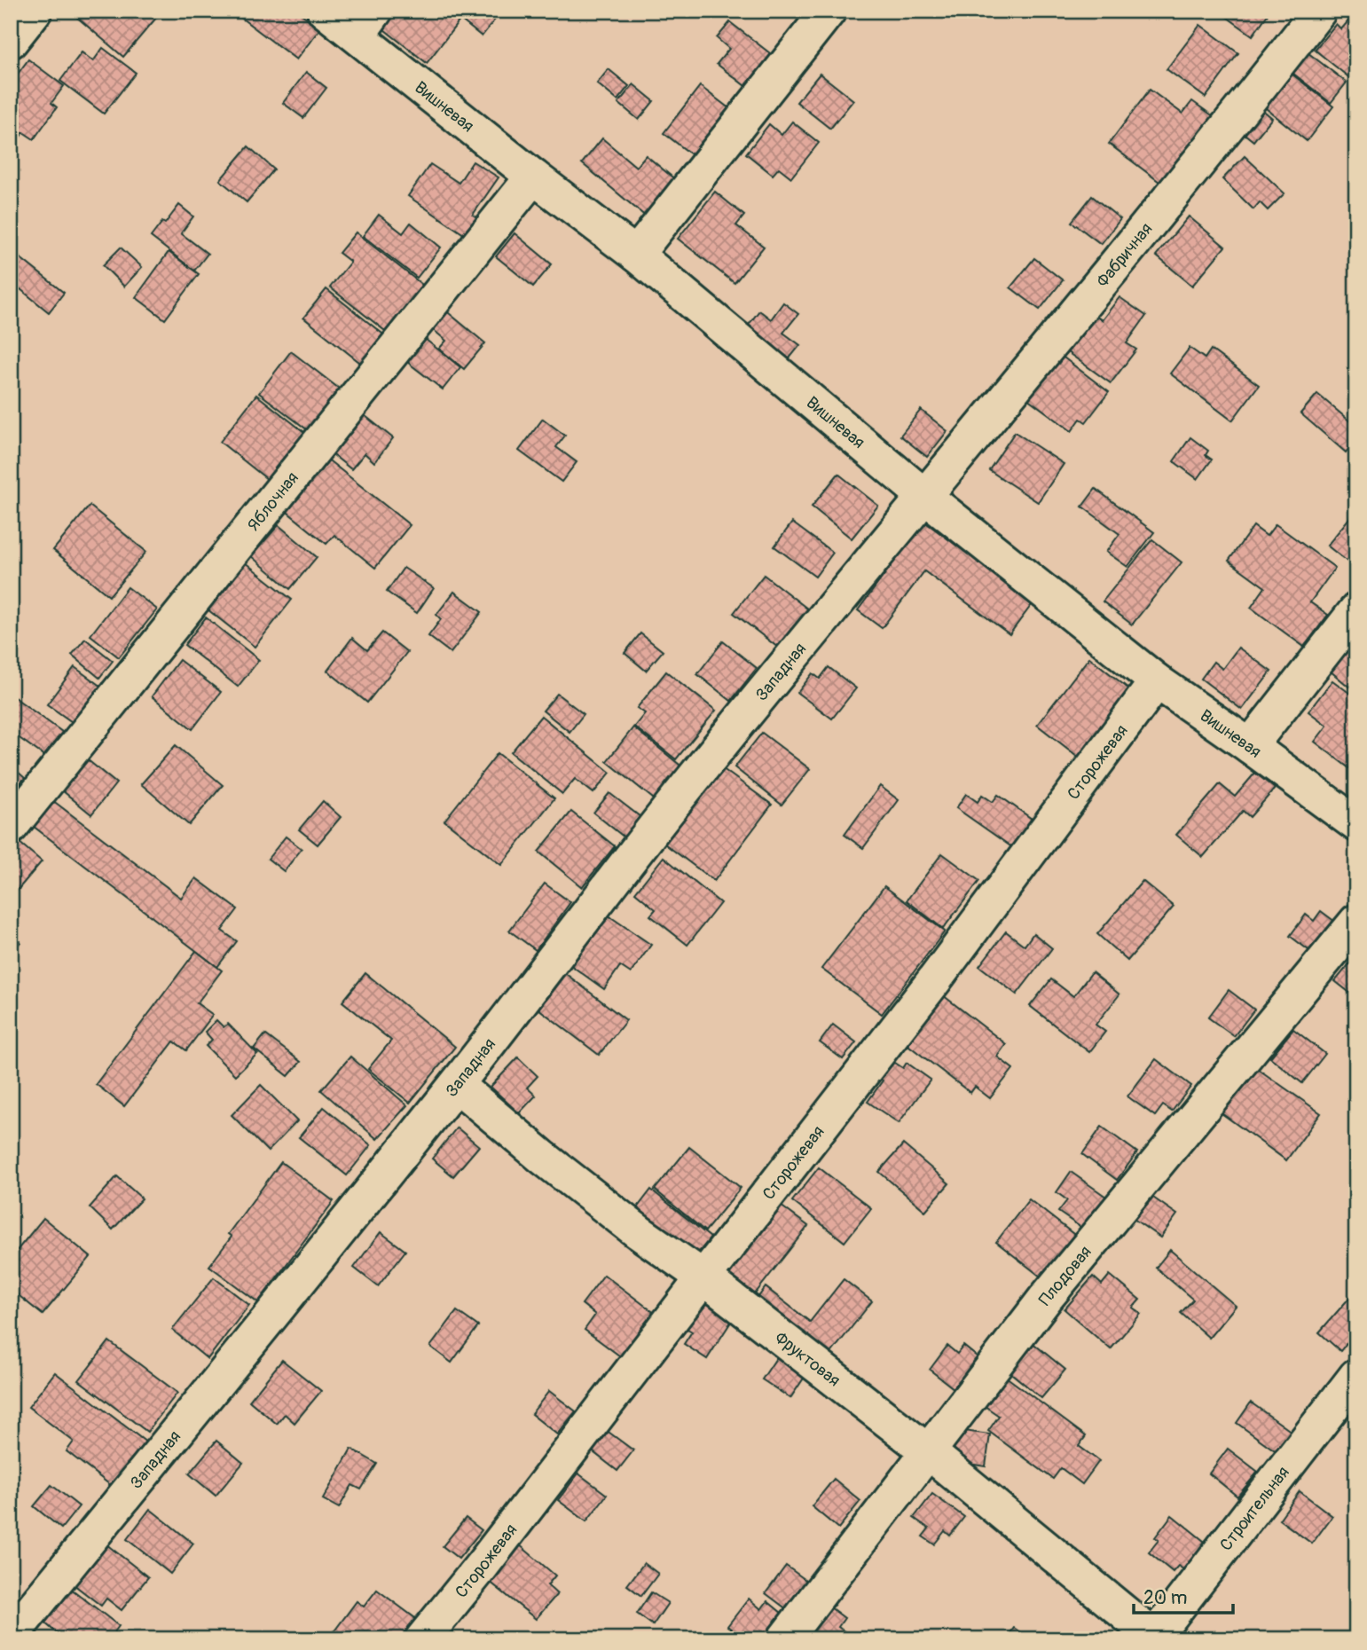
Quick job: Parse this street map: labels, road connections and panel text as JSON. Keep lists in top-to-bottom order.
{
  "streets": {
    "street": [
      "Вишневая",
      "Фабричная",
      "Яблочная",
      "Западная",
      "Сторожевая",
      "Плодовая",
      "Фруктовая",
      "Строительная"
    ]
  },
  "crossings": [
    ["Вишневая", "Фабричная"],
    ["Вишневая", "Яблочная"],
    ["Вишневая", "Западная"],
    ["Вишневая", "Сторожевая"],
    ["Фабричная", "Западная"],
    ["Западная", "Фруктовая"],
    ["Сторожевая", "Фруктовая"],
    ["Плодовая", "Фруктовая"],
    ["Фруктовая", "Строительная"]
  ],
  "scale_bar": "20 m"
}
